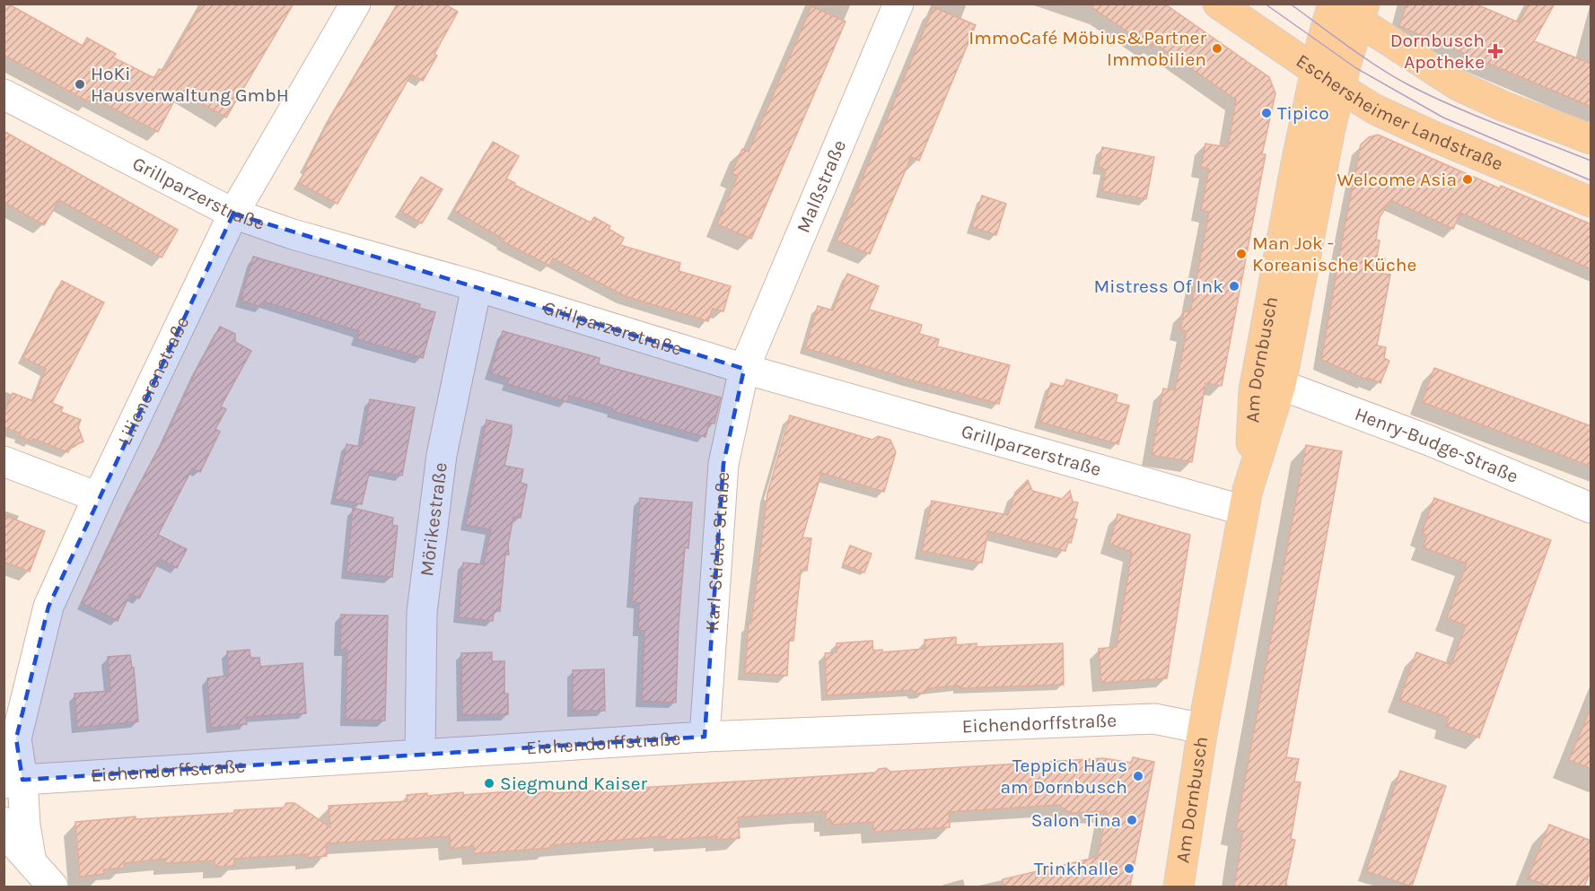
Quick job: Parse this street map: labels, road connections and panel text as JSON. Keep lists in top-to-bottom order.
{
  "streets": {
    "main road": ["Eschersheimer Landstraße", "Am Dornbusch"],
    "street": [
      "Malßstraße",
      "Grillparzerstraße",
      "Liliencronstraße",
      "Henry-Budge-Straße",
      "Mörikestraße",
      "Karl-Stieler-Straße",
      "Eichendorffstraße"
    ]
  },
  "crossings": [
    ["Eschersheimer Landstraße", "Am Dornbusch"],
    ["Malßstraße", "Grillparzerstraße"],
    ["Malßstraße", "Karl-Stieler-Straße"],
    ["Grillparzerstraße", "Am Dornbusch"],
    ["Grillparzerstraße", "Liliencronstraße"],
    ["Grillparzerstraße", "Mörikestraße"],
    ["Grillparzerstraße", "Karl-Stieler-Straße"],
    ["Am Dornbusch", "Henry-Budge-Straße"],
    ["Am Dornbusch", "Eichendorffstraße"],
    ["Liliencronstraße", "Eichendorffstraße"],
    ["Mörikestraße", "Eichendorffstraße"],
    ["Karl-Stieler-Straße", "Eichendorffstraße"]
  ],
  "places": {
    "other": [
      "ImmoCafé Möbius&Partner Immobilien",
      "HoKi Hausverwaltung GmbH",
      "Tipico",
      "Welcome Asia",
      "Man Jok - Koreanische Küche",
      "Mistress Of Ink",
      "Teppich Haus am Dornbusch",
      "Siegmund Kaiser",
      "Salon Tina",
      "Trinkhalle"
    ],
    "health": ["Dornbusch Apotheke"]
  }
}
